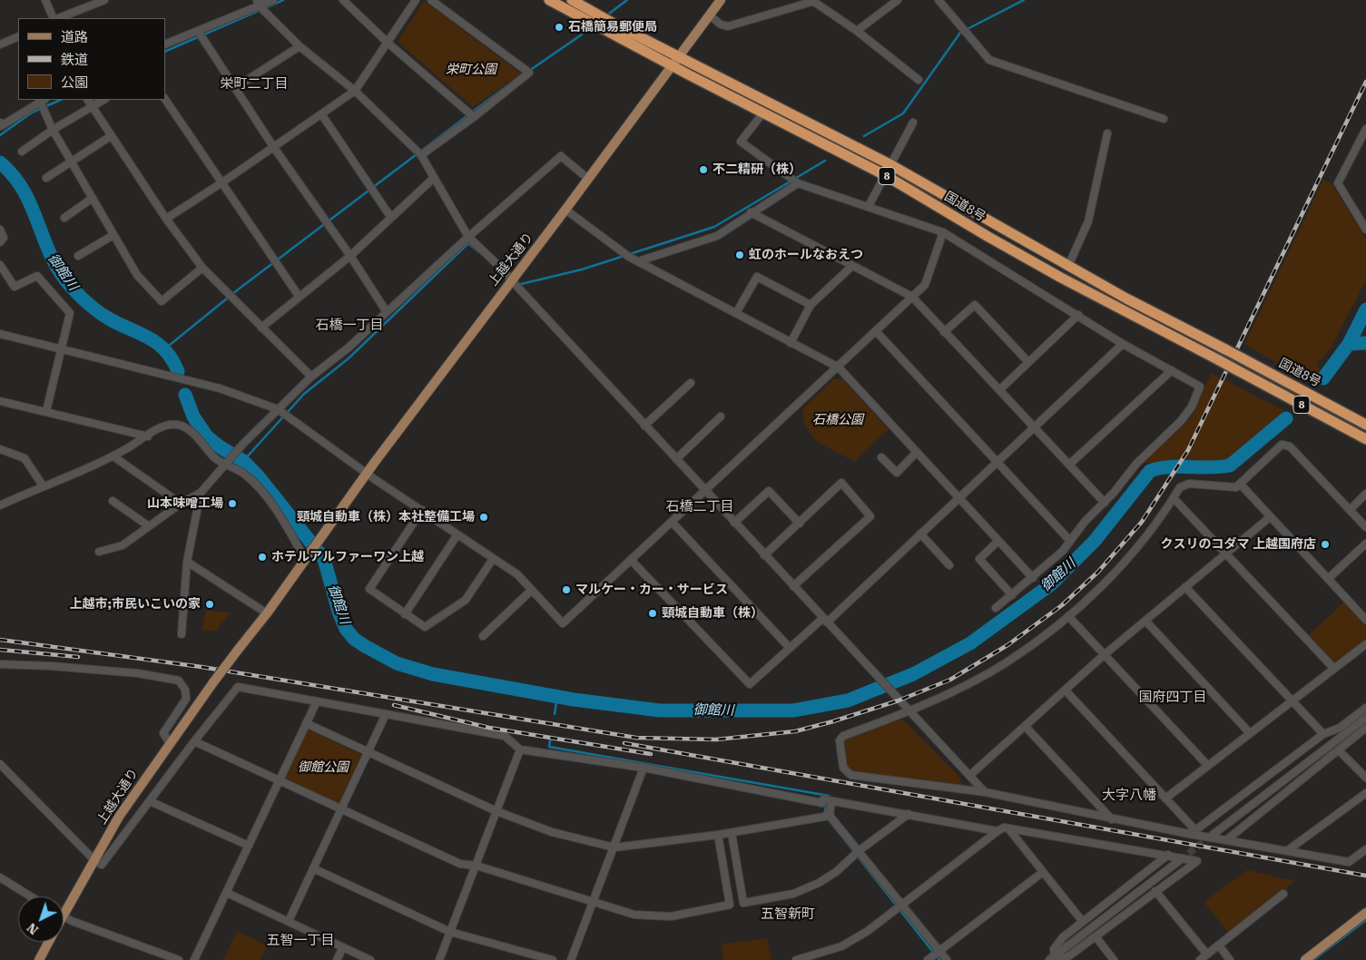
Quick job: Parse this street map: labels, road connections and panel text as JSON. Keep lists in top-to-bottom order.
{
  "streets": {
    "highway": ["8", "国道8号"],
    "main road": ["上越大通り"]
  },
  "crossings": [
    ["国道8号", "上越大通り"]
  ],
  "districts": [
    "栄町二丁目",
    "石橋一丁目",
    "石橋二丁目",
    "国府四丁目",
    "大字八幡",
    "五智新町",
    "五智一丁目"
  ],
  "water": ["御館川"],
  "parks": ["栄町公園", "石橋公園", "御館公園"],
  "places": [
    "石橋簡易郵便局",
    "不二精研（株）",
    "虹のホールなおえつ",
    "山本味噌工場",
    "頸城自動車（株）本社整備工場",
    "クスリのコダマ 上越国府店",
    "ホテルアルファーワン上越",
    "マルケー・カー・サービス",
    "上越市;市民いこいの家",
    "頸城自動車（株）"
  ],
  "legend": ["道路", "鉄道", "公園"],
  "north": "bottom left"
}
